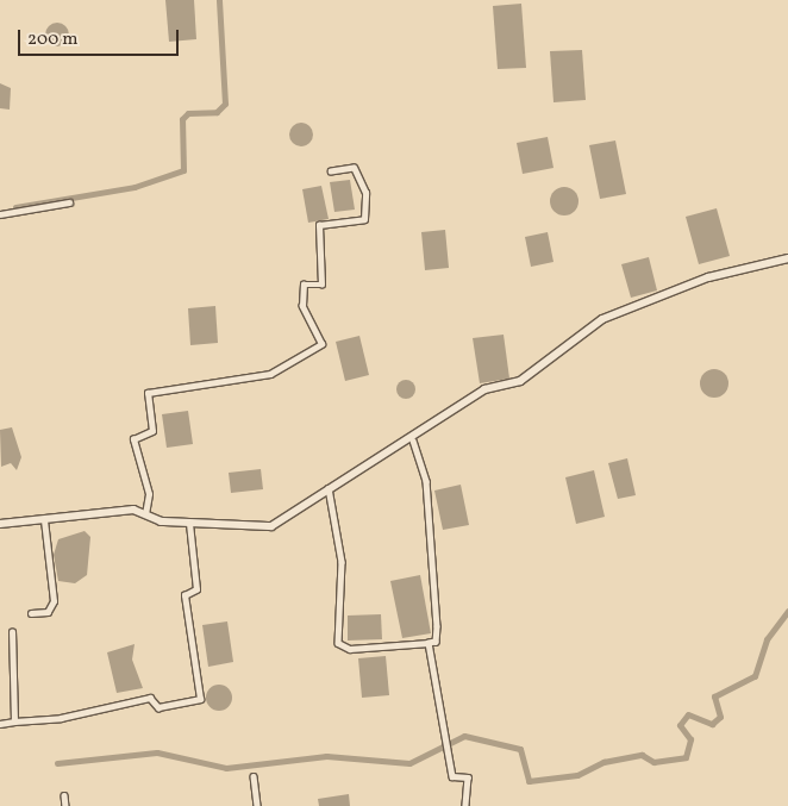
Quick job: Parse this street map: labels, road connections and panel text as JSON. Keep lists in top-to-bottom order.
{
  "scale_bar": "200 m"
}
